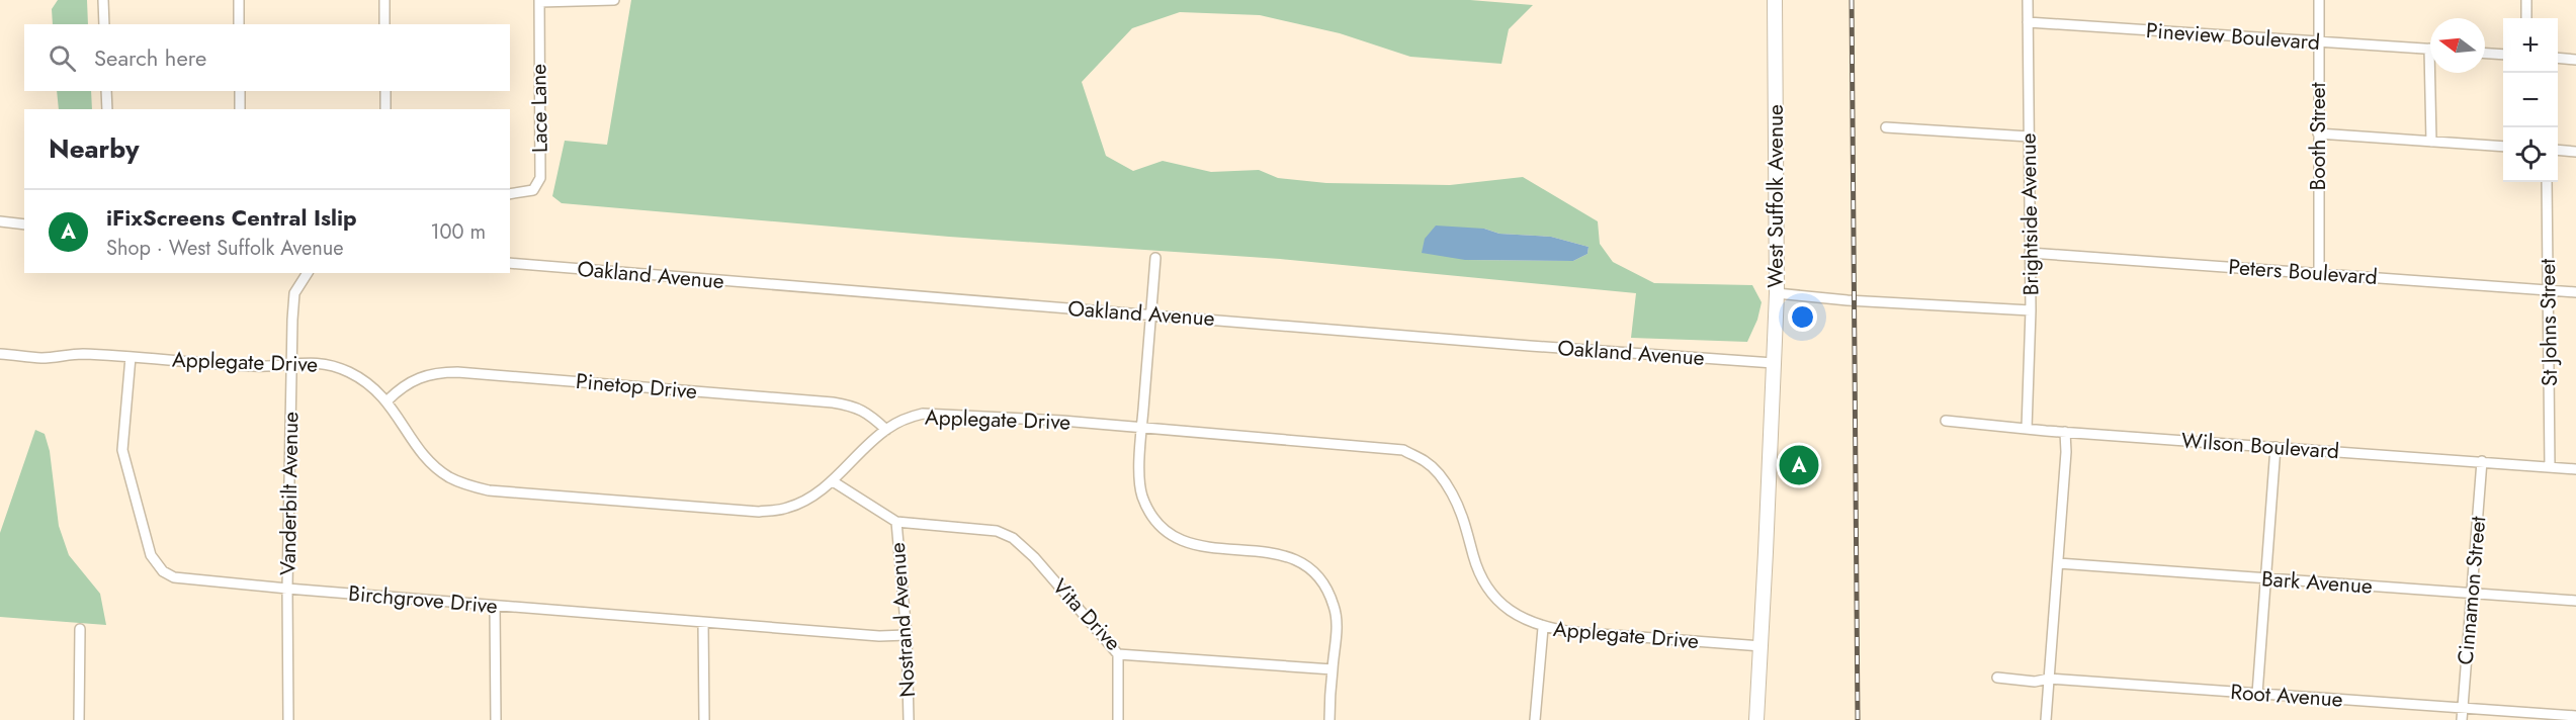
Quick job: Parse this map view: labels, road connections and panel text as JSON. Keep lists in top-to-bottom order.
{
  "streets": {
    "main road": ["West Suffolk Avenue"],
    "street": [
      "Pineview Boulevard",
      "Lace Lane",
      "Booth Street",
      "Brightside Avenue",
      "Peters Boulevard",
      "Oakland Avenue",
      "St Johns Street",
      "Applegate Drive",
      "Pinetop Drive",
      "Wilson Boulevard",
      "Vanderbilt Avenue",
      "Bark Avenue",
      "Cinnamon Street",
      "Birchgrove Drive",
      "Vita Drive",
      "Nostrand Avenue",
      "Root Avenue"
    ]
  },
  "crossings": [
    ["Pineview Boulevard", "Booth Street"],
    ["Pineview Boulevard", "Brightside Avenue"],
    ["Booth Street", "Peters Boulevard"],
    ["West Suffolk Avenue", "Oakland Avenue"],
    ["West Suffolk Avenue", "Applegate Drive"],
    ["Brightside Avenue", "Peters Boulevard"],
    ["Brightside Avenue", "Wilson Boulevard"],
    ["Peters Boulevard", "St Johns Street"],
    ["St Johns Street", "Wilson Boulevard"],
    ["Applegate Drive", "Pinetop Drive"],
    ["Applegate Drive", "Vanderbilt Avenue"],
    ["Applegate Drive", "Birchgrove Drive"],
    ["Applegate Drive", "Nostrand Avenue"],
    ["Wilson Boulevard", "Cinnamon Street"],
    ["Vanderbilt Avenue", "Birchgrove Drive"],
    ["Bark Avenue", "Cinnamon Street"],
    ["Cinnamon Street", "Root Avenue"],
    ["Birchgrove Drive", "Nostrand Avenue"],
    ["Vita Drive", "Nostrand Avenue"]
  ],
  "north": "left",
  "page": {
    "map_buttons": ["+", "−"],
    "search": "Search here",
    "heading": "Nearby",
    "list": [
      {
        "mark": "A",
        "name": "iFixScreens Central Islip",
        "note": "Shop · West Suffolk Avenue",
        "value": "100 m"
      }
    ],
    "pins": "A"
  }
}
